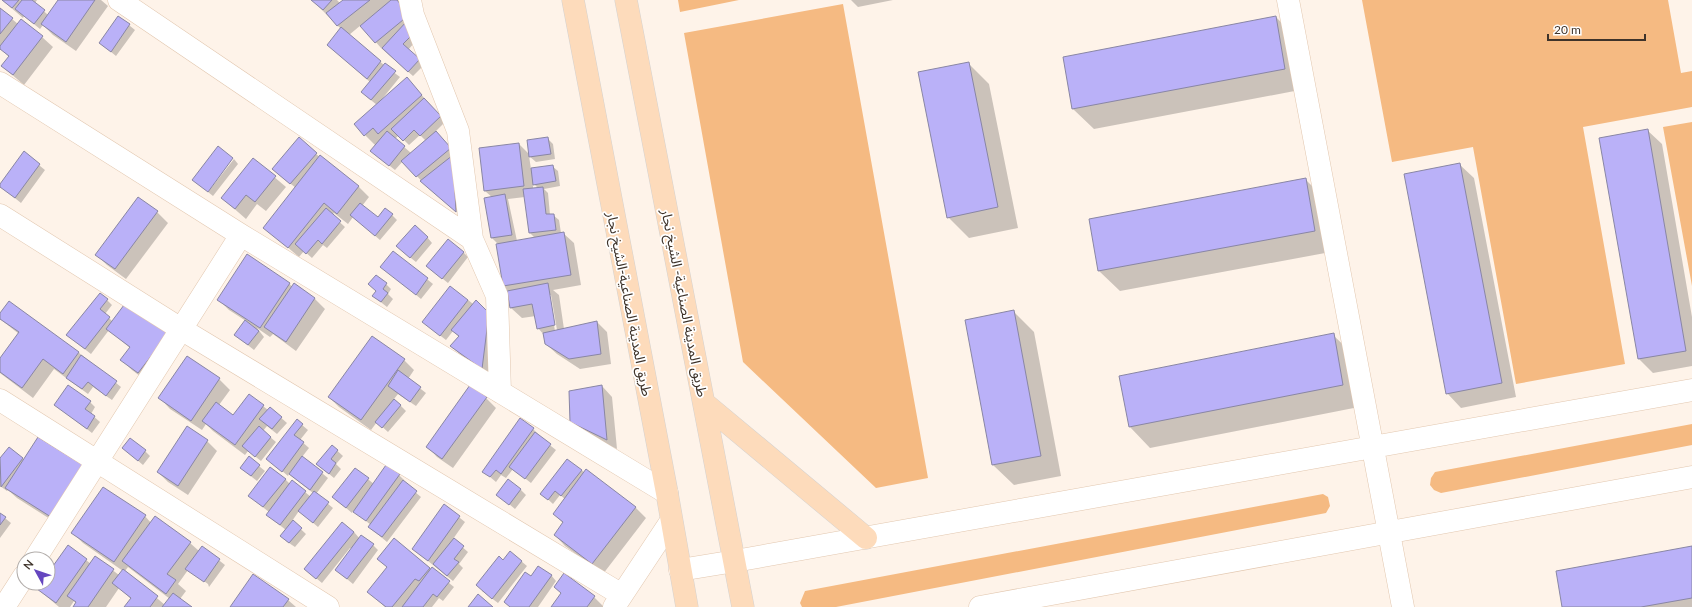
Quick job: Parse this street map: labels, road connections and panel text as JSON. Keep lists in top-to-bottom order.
{
  "streets": {
    "main road": ["طريق المدينة الصناعية- الشيخ نجار", "طريق المدينة الصناعية-الشيخ نجار"]
  },
  "scale_bar": "20 m",
  "north": "top left"
}
